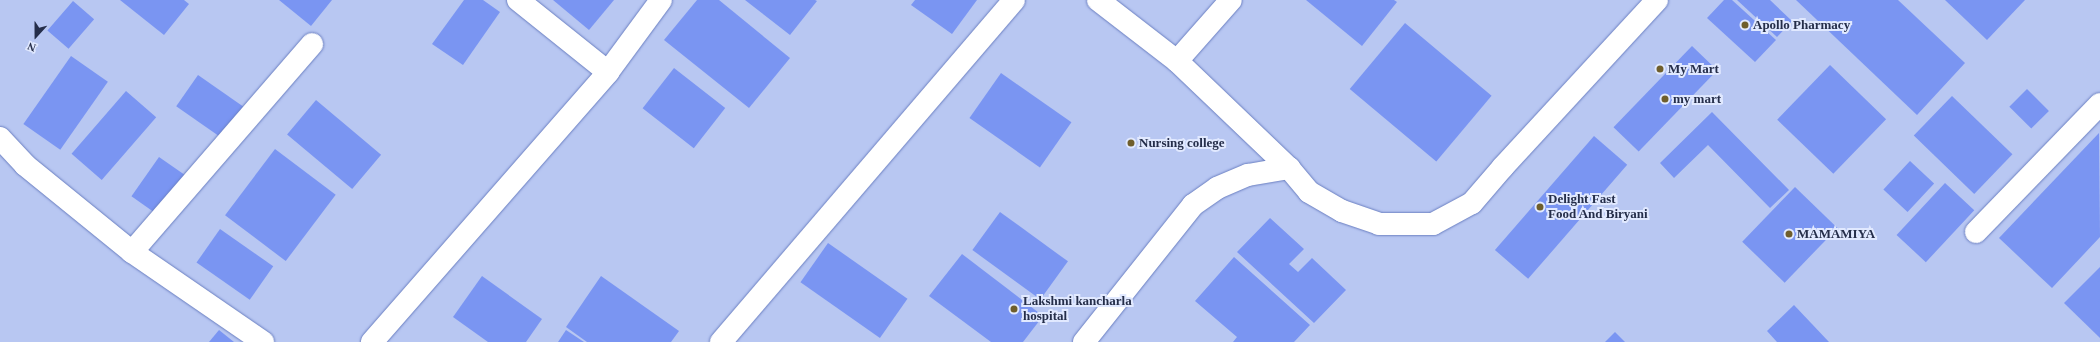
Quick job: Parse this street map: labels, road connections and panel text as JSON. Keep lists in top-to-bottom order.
{
  "places": [
    "Apollo Pharmacy",
    "My Mart",
    "my mart",
    "Nursing college",
    "Delight Fast Food And Biryani",
    "MAMAMIYA",
    "Lakshmi kancharla hospital"
  ],
  "north": "bottom"
}
